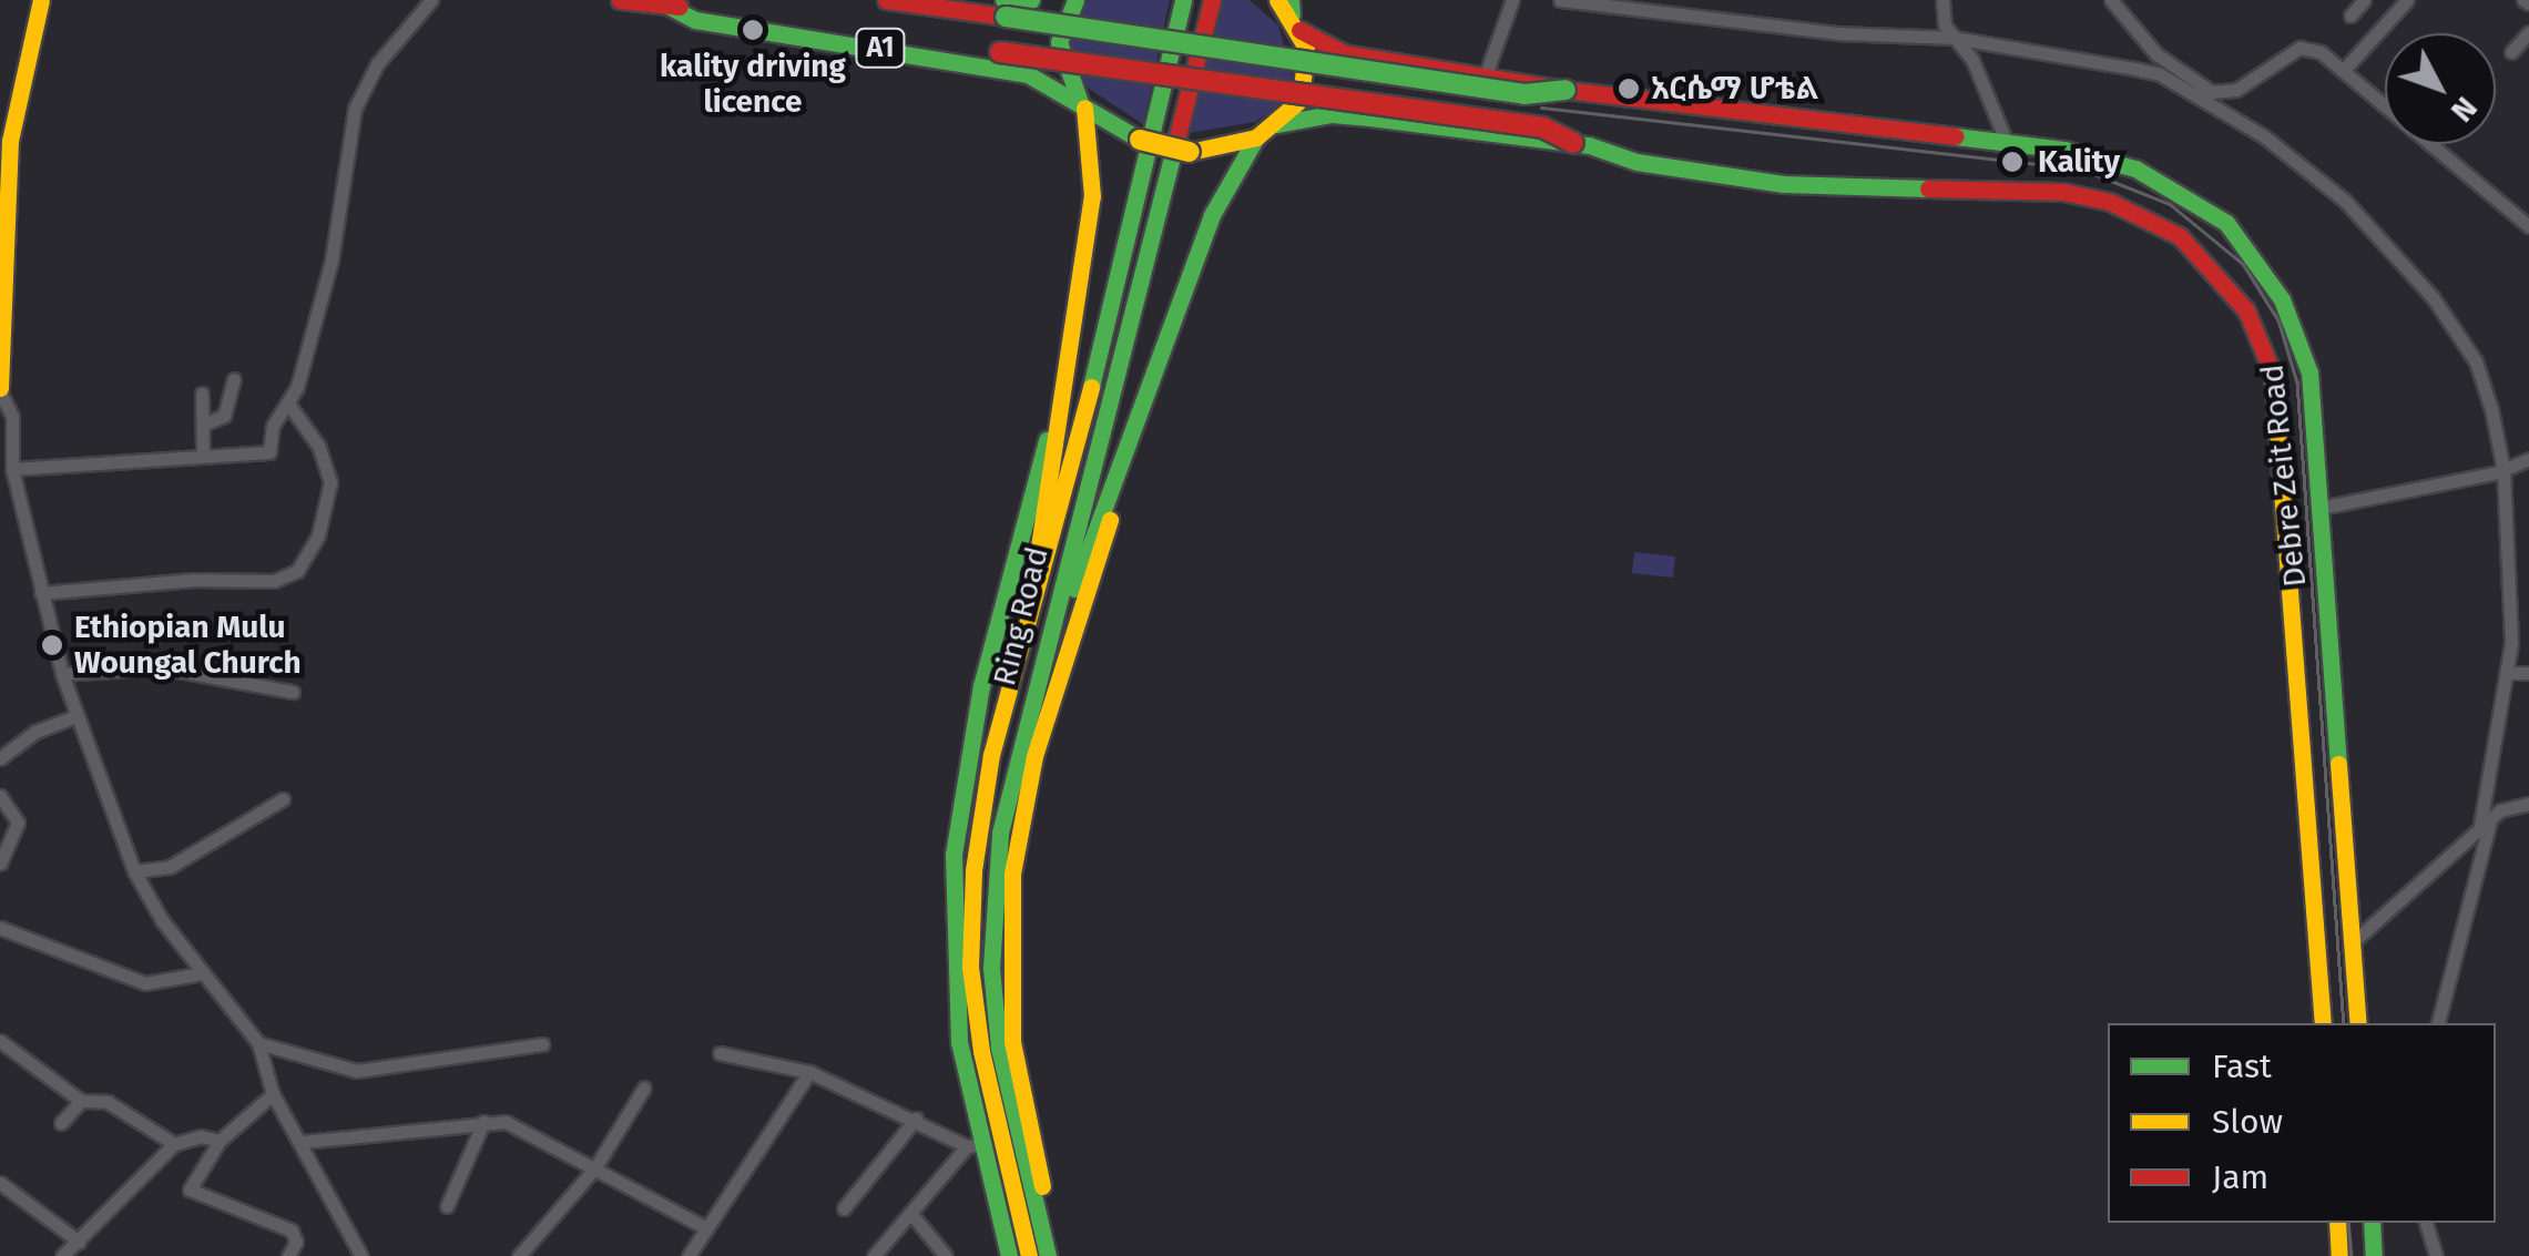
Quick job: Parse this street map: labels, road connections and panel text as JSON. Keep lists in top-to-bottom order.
{
  "streets": {
    "main road": ["A1", "Debre Zeit Road", "Ring Road"]
  },
  "places": [
    "kality driving licence",
    "አርሴማ ሆቴል",
    "Kality",
    "Ethiopian Mulu Woungal Church"
  ],
  "legend": ["Fast", "Slow", "Jam"],
  "north": "bottom right"
}
